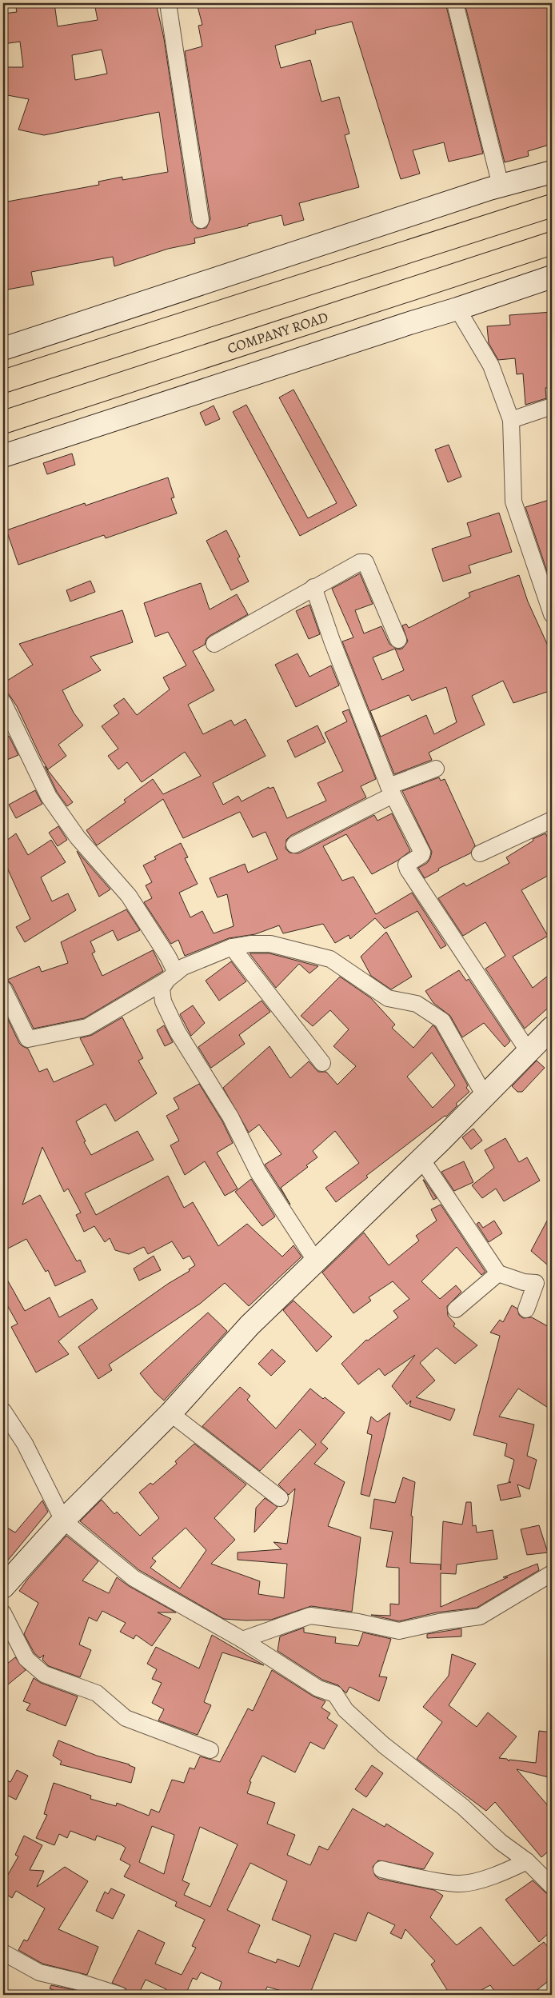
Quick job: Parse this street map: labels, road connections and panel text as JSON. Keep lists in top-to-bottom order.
{
  "streets": {
    "highway": ["COMPANY ROAD"]
  }
}
